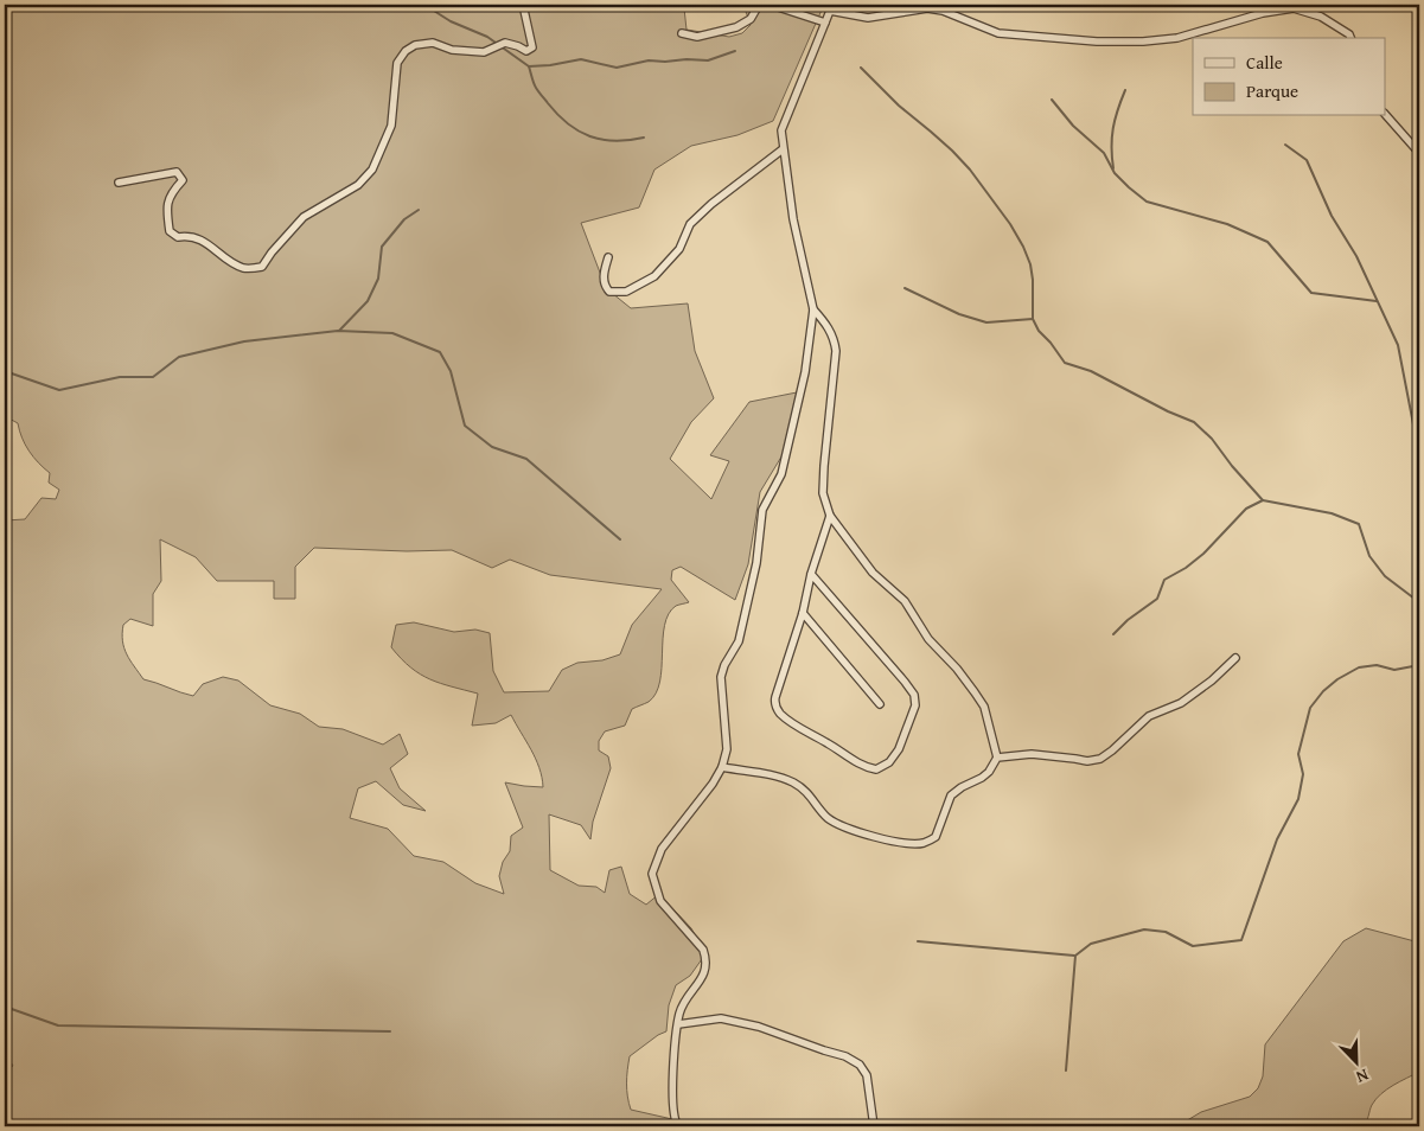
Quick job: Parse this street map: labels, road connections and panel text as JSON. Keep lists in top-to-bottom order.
{
  "legend": ["Calle", "Parque"],
  "north": "bottom right"
}
